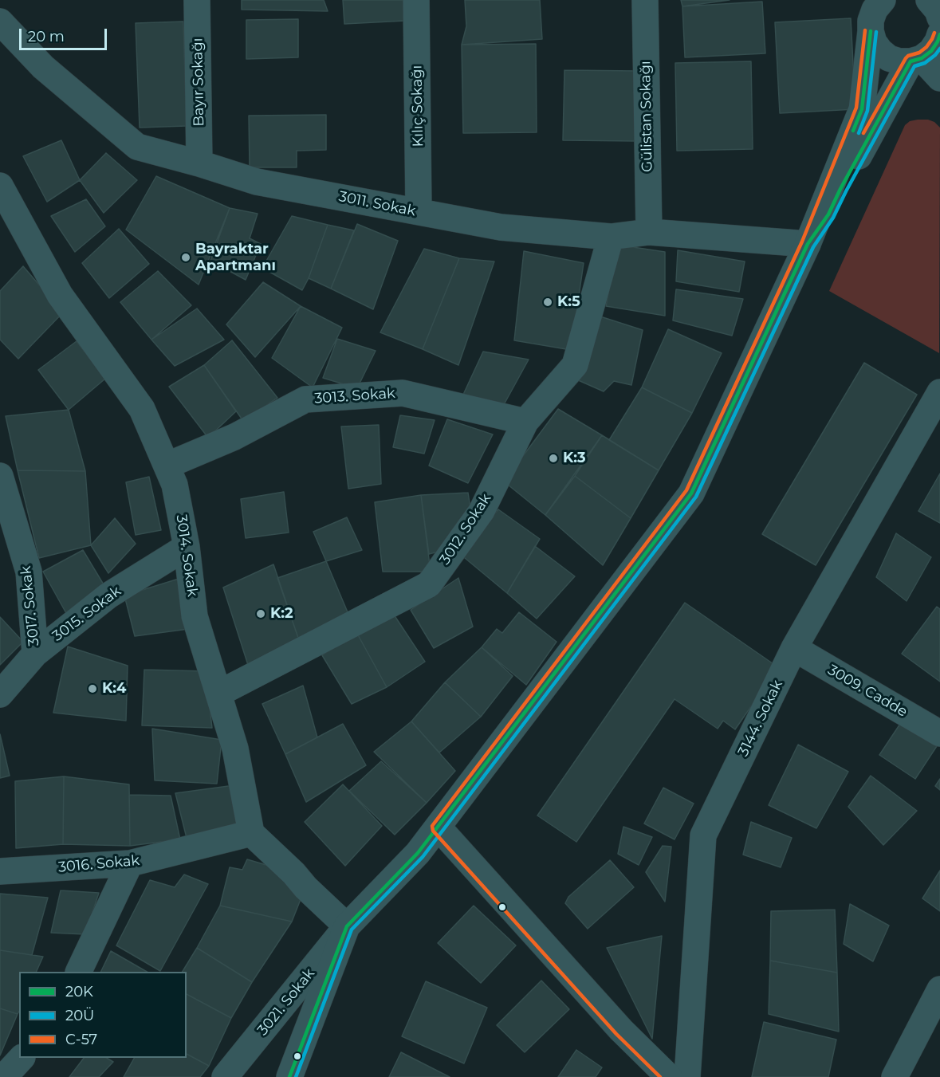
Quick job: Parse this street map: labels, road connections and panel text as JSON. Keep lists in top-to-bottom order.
{
  "streets": {
    "street": [
      "Bayır Sokağı",
      "Kılıç Sokağı",
      "Gülistan Sokağı",
      "3011. Sokak",
      "3013. Sokak",
      "3012. Sokak",
      "3014. Sokak",
      "3017. Sokak",
      "3015. Sokak",
      "3009. Cadde",
      "3144. Sokak",
      "3016. Sokak",
      "3021. Sokak"
    ]
  },
  "crossings": [
    ["Bayır Sokağı", "3011. Sokak"],
    ["Kılıç Sokağı", "3011. Sokak"],
    ["Gülistan Sokağı", "3011. Sokak"],
    ["3011. Sokak", "3012. Sokak"],
    ["3011. Sokak", "3021. Sokak"],
    ["3013. Sokak", "3012. Sokak"],
    ["3013. Sokak", "3014. Sokak"],
    ["3012. Sokak", "3014. Sokak"],
    ["3014. Sokak", "3015. Sokak"],
    ["3014. Sokak", "3016. Sokak"],
    ["3017. Sokak", "3015. Sokak"],
    ["3009. Cadde", "3144. Sokak"]
  ],
  "places": [
    "Bayraktar Apartmanı",
    "K:5",
    "K:3",
    "K:2",
    "K:4"
  ],
  "lines": ["transit line C-57", "transit line 20K", "transit line 20Ü"],
  "legend": ["20K", "20Ü", "C-57"],
  "scale_bar": "20 m"
}
